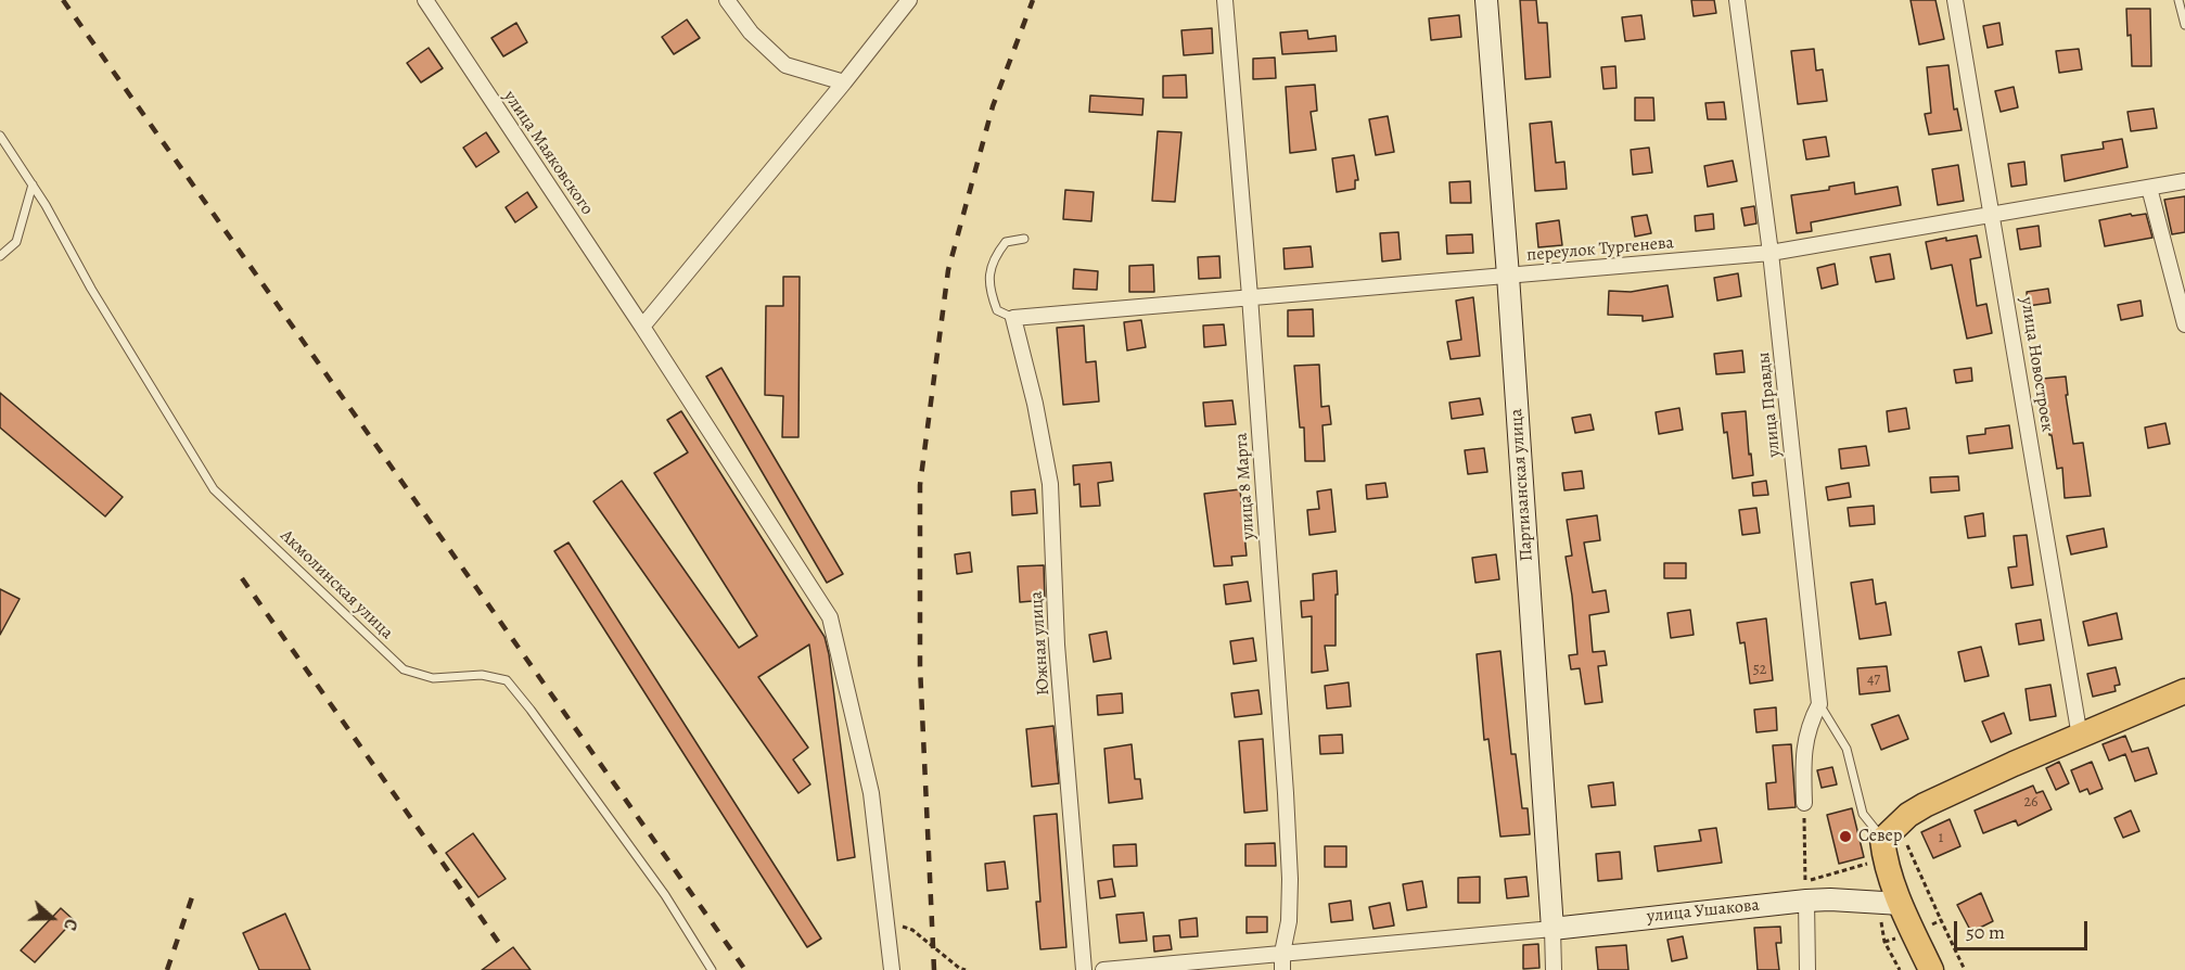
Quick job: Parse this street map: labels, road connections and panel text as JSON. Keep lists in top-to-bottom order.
{
  "streets": {
    "street": [
      "улица Маяковского",
      "переулок Тургенева",
      "улица Новостроек",
      "улица Правды",
      "Партизанская улица",
      "улица 8 Марта",
      "Южная улица",
      "улица Ушакова"
    ],
    "lane": ["Акмолинская улица"]
  },
  "crossings": [
    ["переулок Тургенева", "улица Новостроек"],
    ["переулок Тургенева", "улица Правды"],
    ["переулок Тургенева", "Партизанская улица"],
    ["переулок Тургенева", "улица 8 Марта"],
    ["переулок Тургенева", "Южная улица"],
    ["Партизанская улица", "улица Ушакова"],
    ["улица 8 Марта", "улица Ушакова"]
  ],
  "places": ["Север"],
  "house_numbers": [
    "52",
    "47",
    "26",
    "1"
  ],
  "scale_bar": "50 m",
  "north": "right"
}
